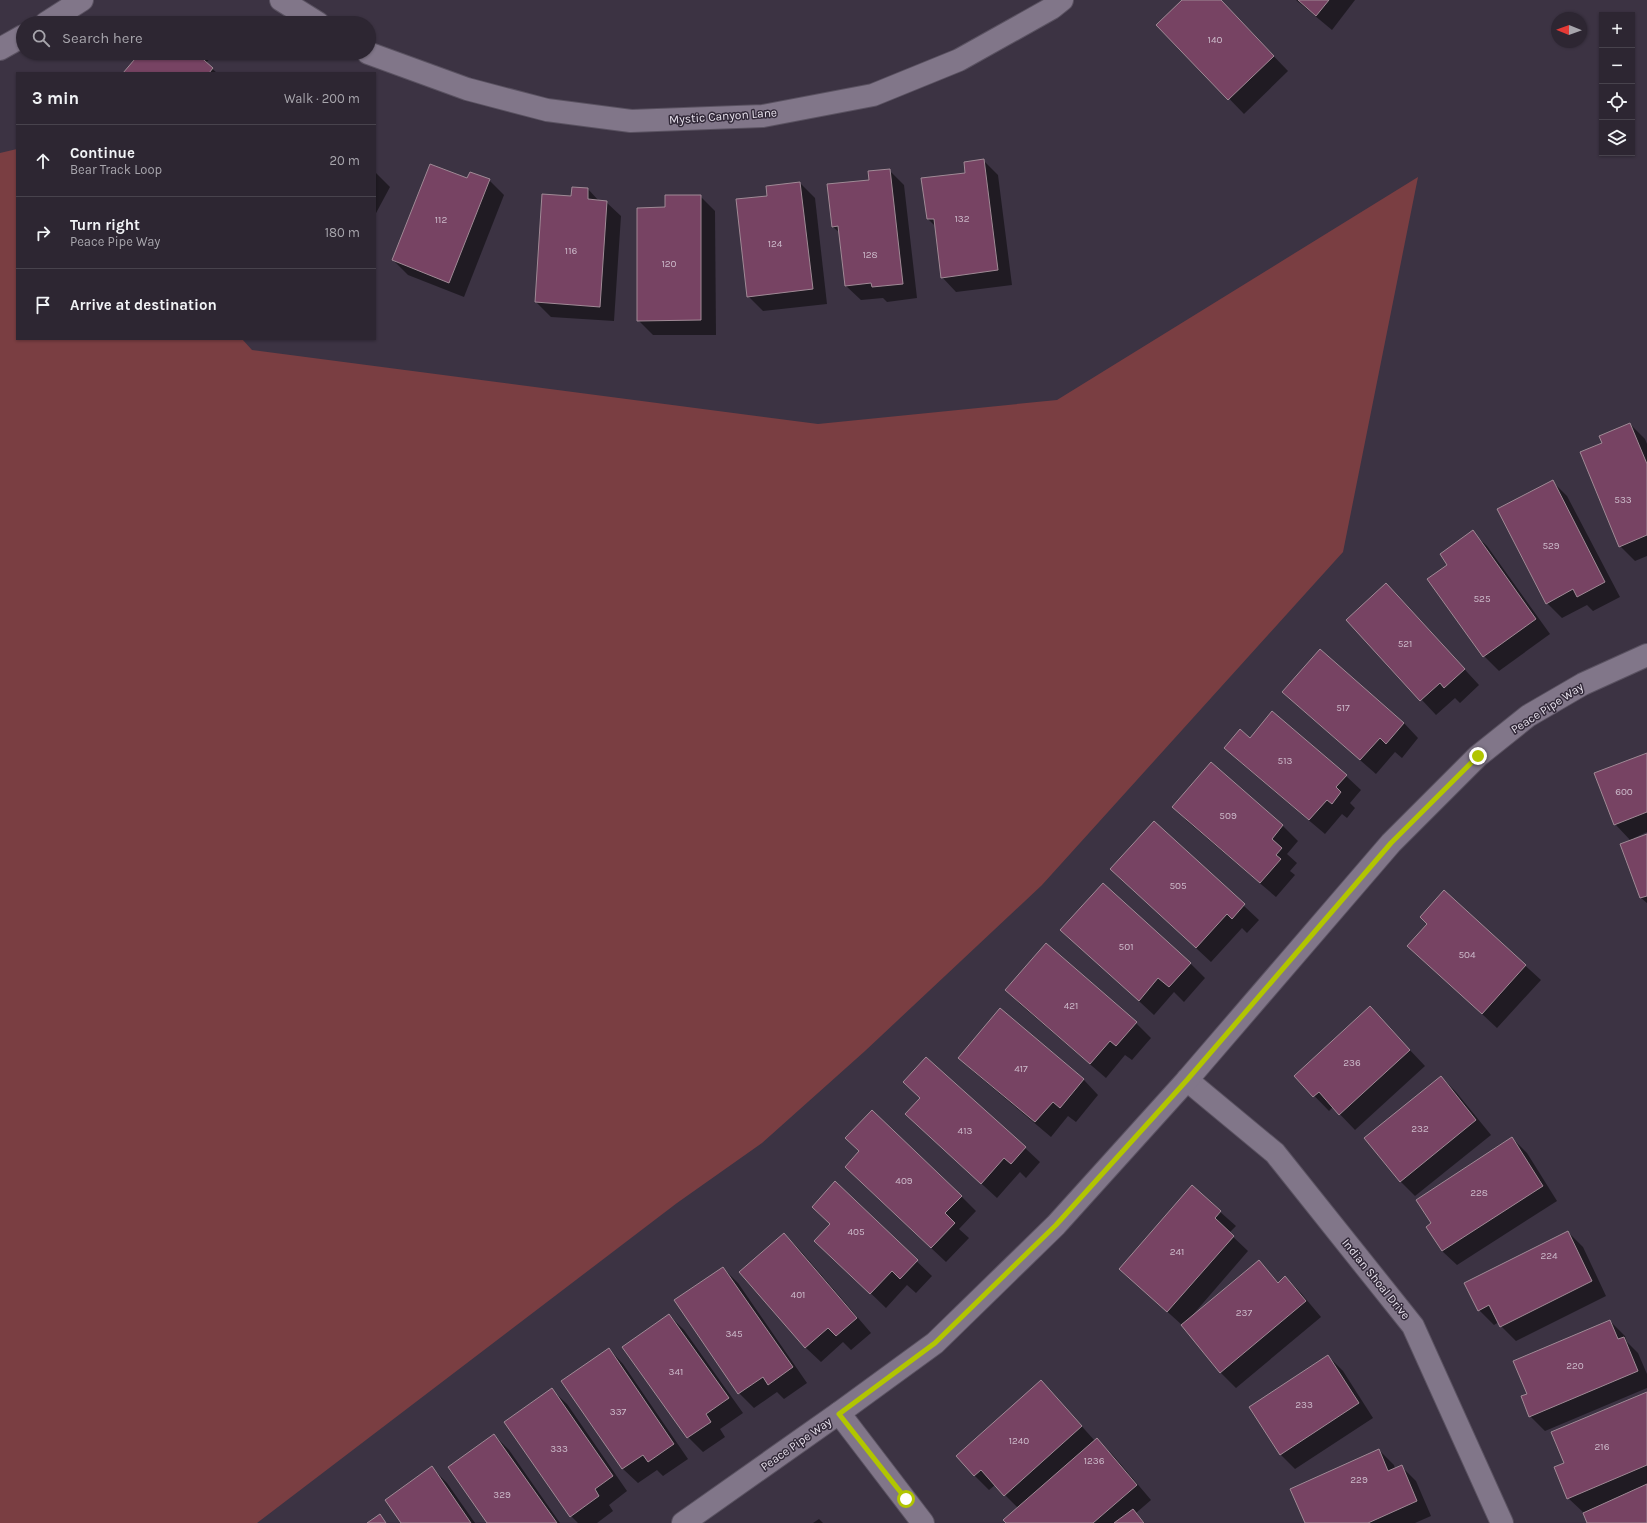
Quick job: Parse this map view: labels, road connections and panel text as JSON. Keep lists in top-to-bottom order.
{
  "streets": {
    "street": ["Mystic Canyon Lane", "Peace Pipe Way", "Indian Shoal Drive"]
  },
  "crossings": [
    ["Peace Pipe Way", "Indian Shoal Drive"]
  ],
  "house_numbers": [
    "140",
    "132",
    "112",
    "124",
    "116",
    "128",
    "120",
    "533",
    "529",
    "525",
    "521",
    "517",
    "513",
    "600",
    "509",
    "505",
    "501",
    "504",
    "421",
    "236",
    "417",
    "232",
    "413",
    "409",
    "228",
    "405",
    "241",
    "224",
    "401",
    "237",
    "345",
    "220",
    "341",
    "233",
    "337",
    "1240",
    "216",
    "333",
    "1236",
    "229",
    "329"
  ],
  "north": "left",
  "page": {
    "map_buttons": ["+", "−"],
    "search": "Search here",
    "heading": ["3 min", "Walk · 200 m"],
    "list": [
      ["Continue", "Bear Track Loop", "20 m"],
      ["Turn right", "Peace Pipe Way", "180 m"],
      "Arrive at destination"
    ]
  }
}
